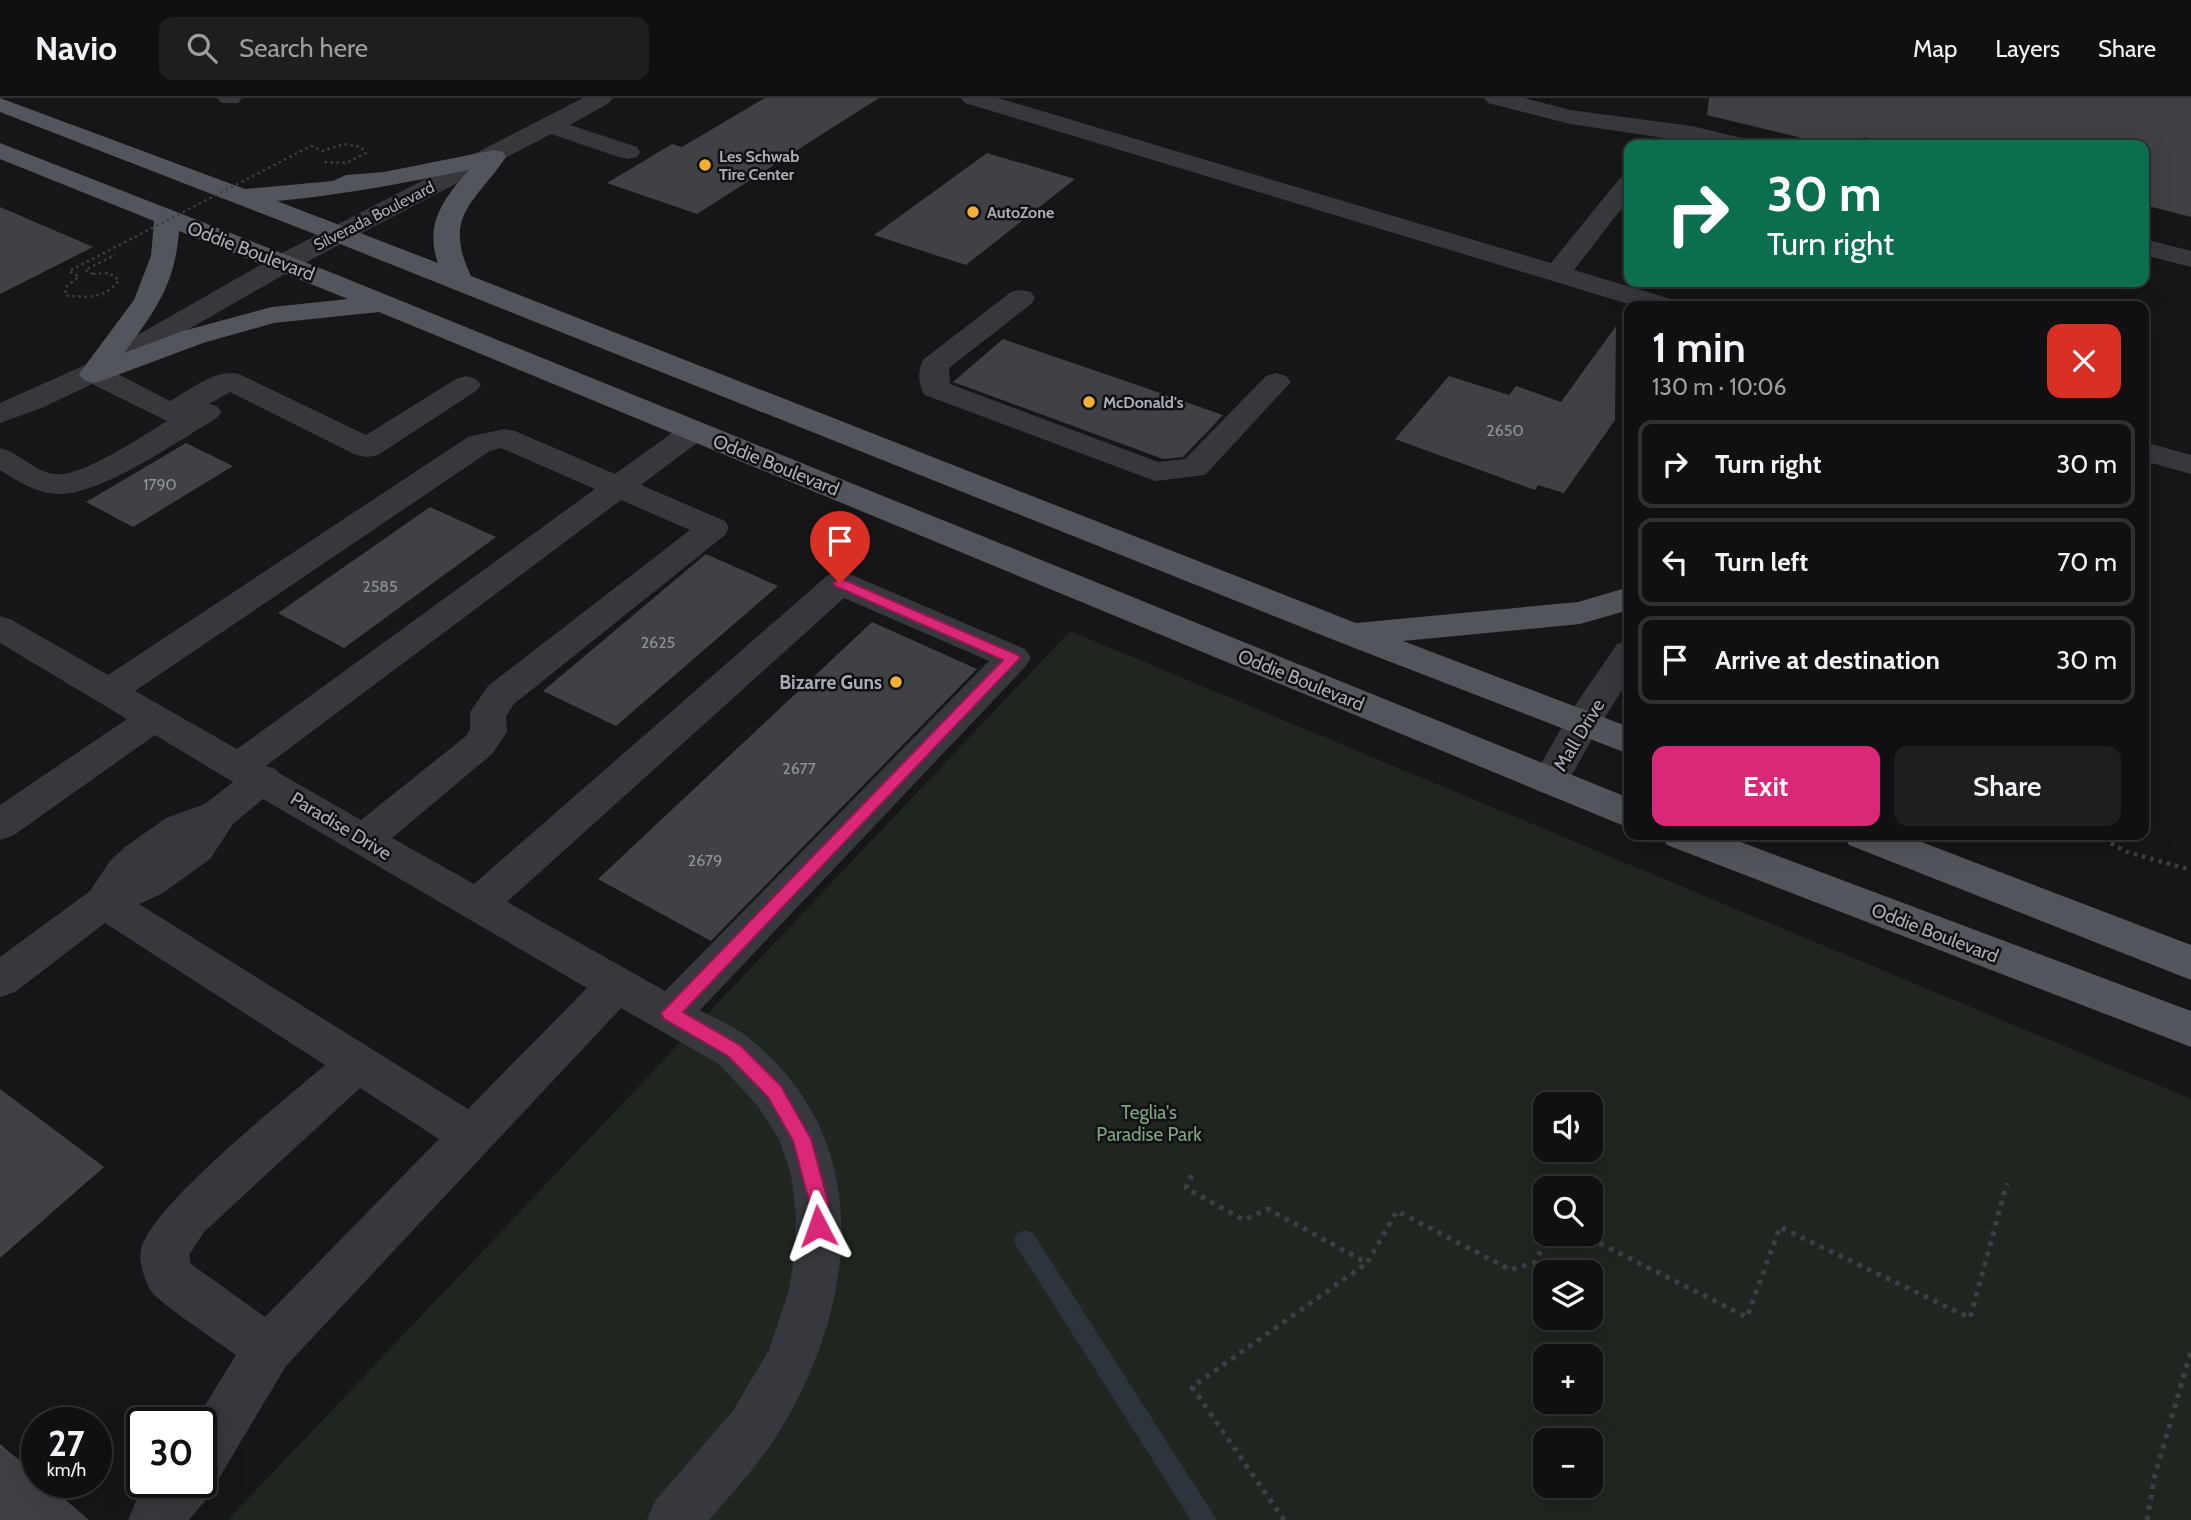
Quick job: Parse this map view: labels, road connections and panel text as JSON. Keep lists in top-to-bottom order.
{
  "streets": {
    "main road": ["Oddie Boulevard"],
    "street": ["Silverada Boulevard", "Mall Drive", "Paradise Drive"]
  },
  "crossings": [
    ["Silverada Boulevard", "Oddie Boulevard"],
    ["Oddie Boulevard", "Mall Drive"]
  ],
  "parks": ["Teglia's Paradise Park"],
  "places": [
    "Les Schwab Tire Center",
    "AutoZone",
    "McDonald's",
    "Bizarre Guns"
  ],
  "house_numbers": [
    "2650",
    "1790",
    "2585",
    "2625",
    "2677",
    "2679"
  ],
  "page": {
    "header": "Navio",
    "search": "Search here",
    "nav": ["Map", "Layers", "Share"],
    "turn": ["30 m", "Turn right"],
    "heading": ["1 min", "130 m · 10:06"],
    "list": [
      {
        "name": "Turn right",
        "value": "30 m"
      },
      {
        "name": "Turn left",
        "value": "70 m"
      },
      {
        "name": "Arrive at destination",
        "value": "30 m"
      }
    ],
    "buttons": ["Exit", "Share"],
    "map_buttons": ["+", "−"],
    "speed": "27 km/h",
    "limit": "30"
  }
}
